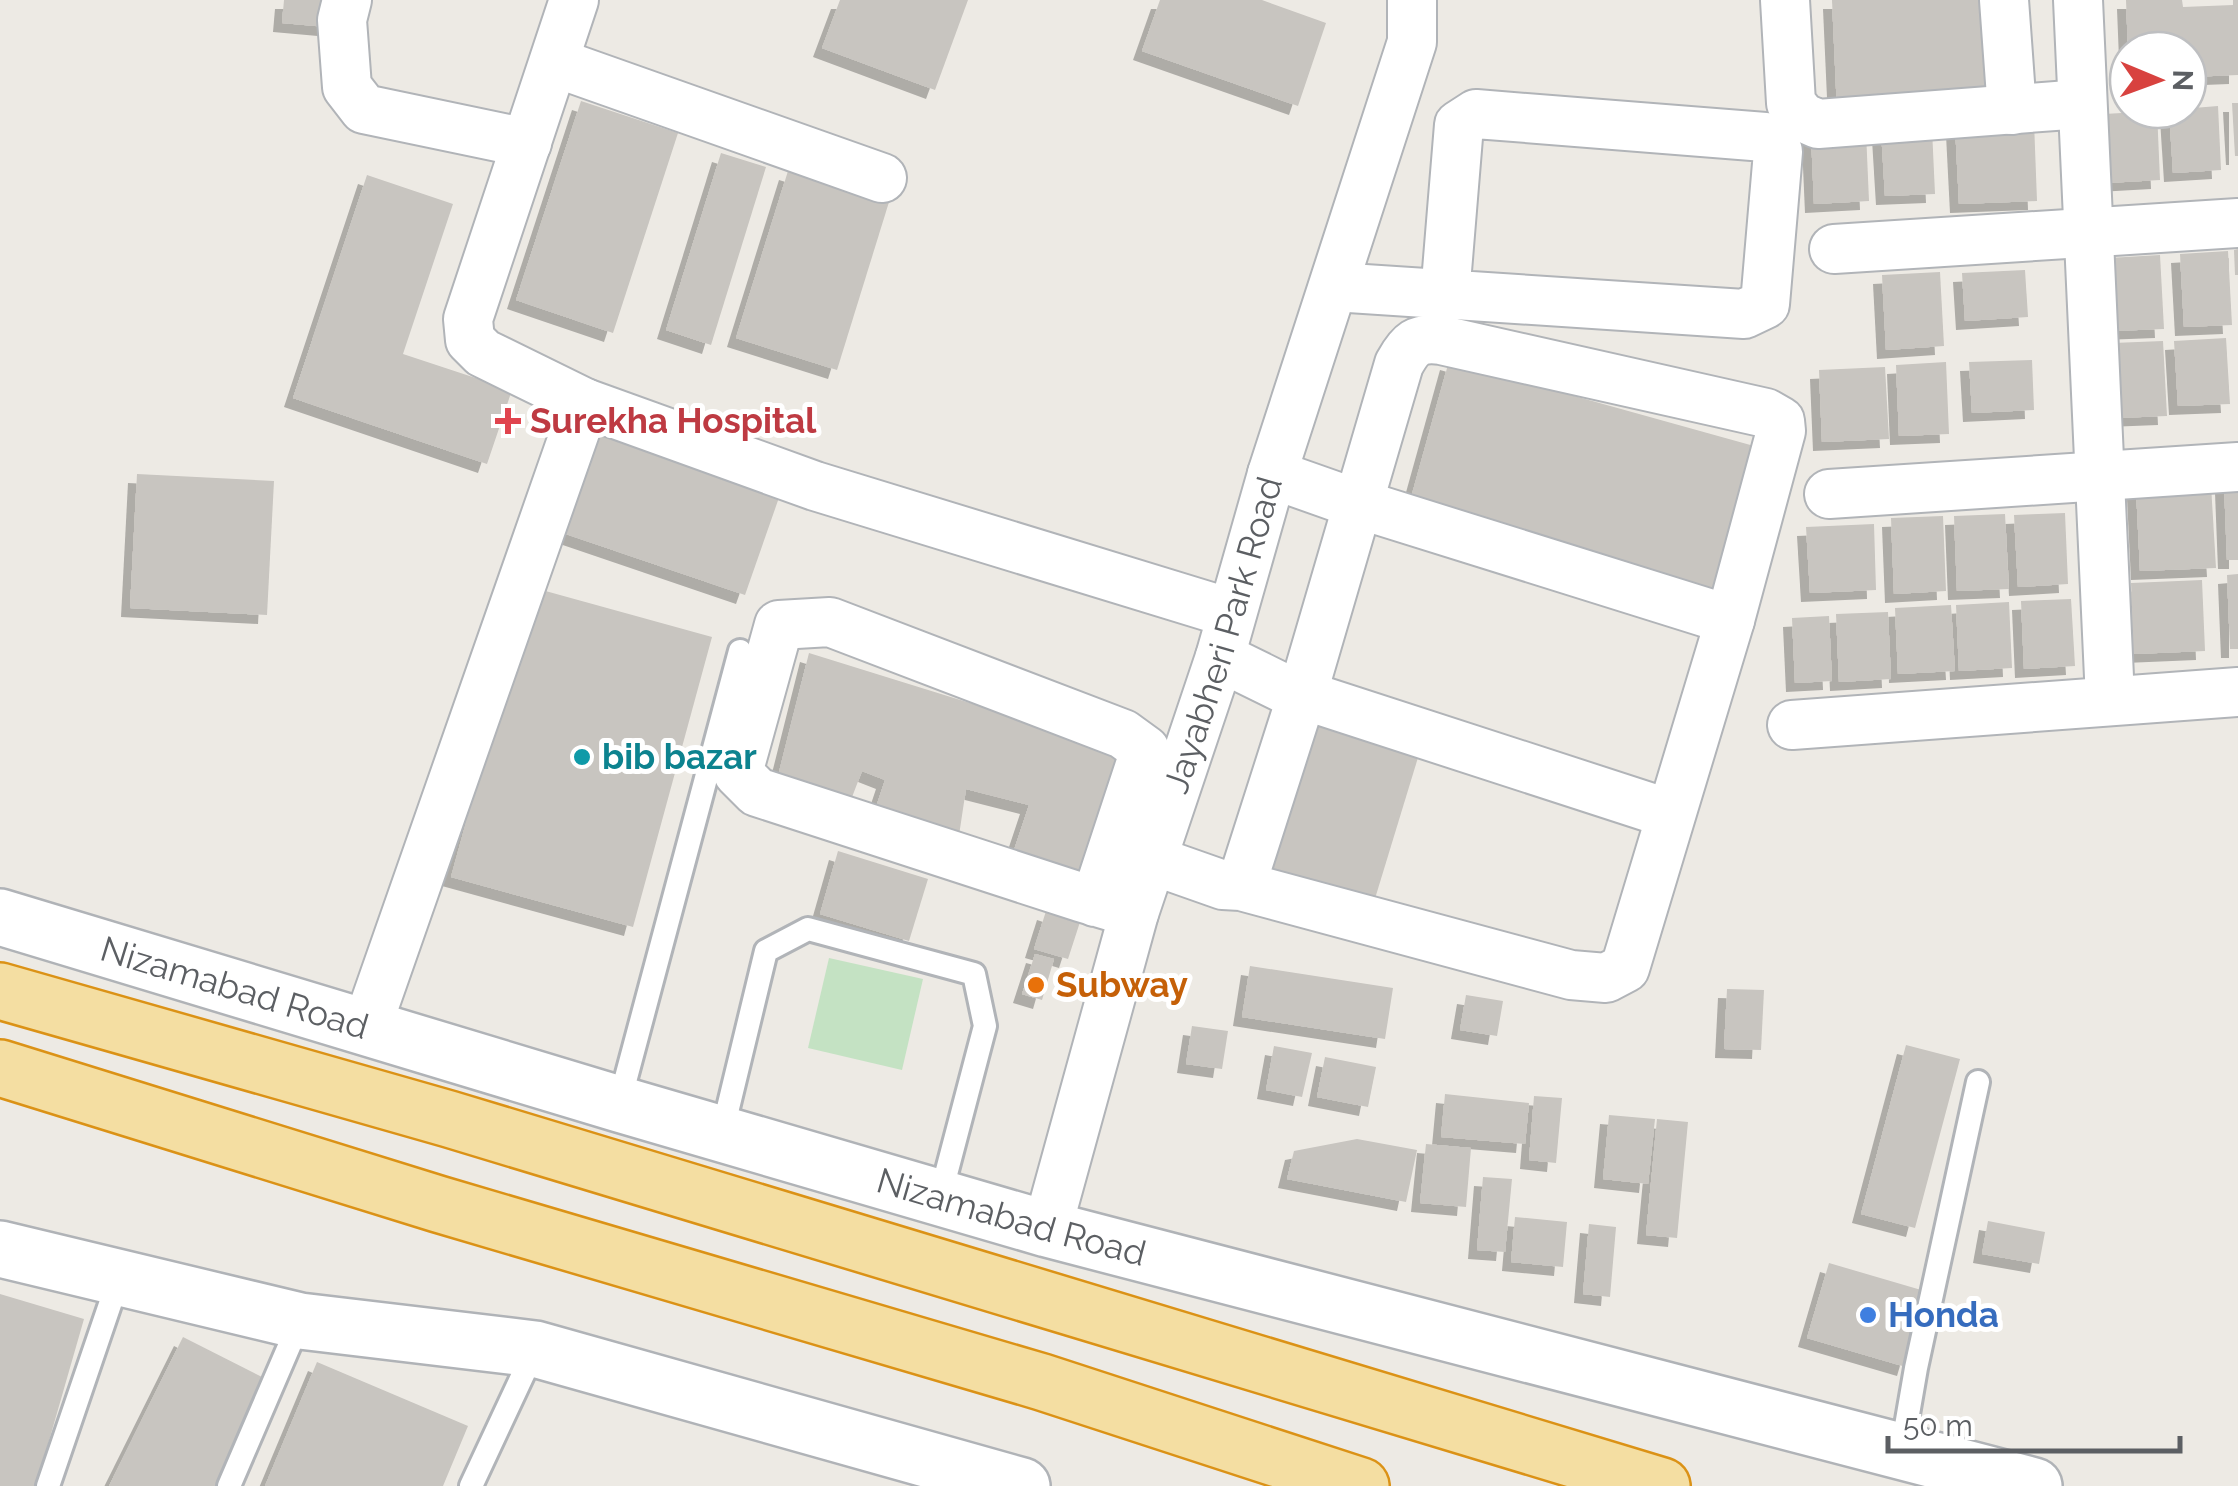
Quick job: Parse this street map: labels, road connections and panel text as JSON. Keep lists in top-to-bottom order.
{
  "streets": {
    "highway": ["Nizamabad Road"],
    "street": ["Jayabheri Park Road"]
  },
  "crossings": [
    ["Jayabheri Park Road", "Nizamabad Road"]
  ],
  "places": {
    "health": ["Surekha Hospital"],
    "other": ["bib bazar", "Subway", "Honda"]
  },
  "scale_bar": "50 m",
  "north": "right"
}
